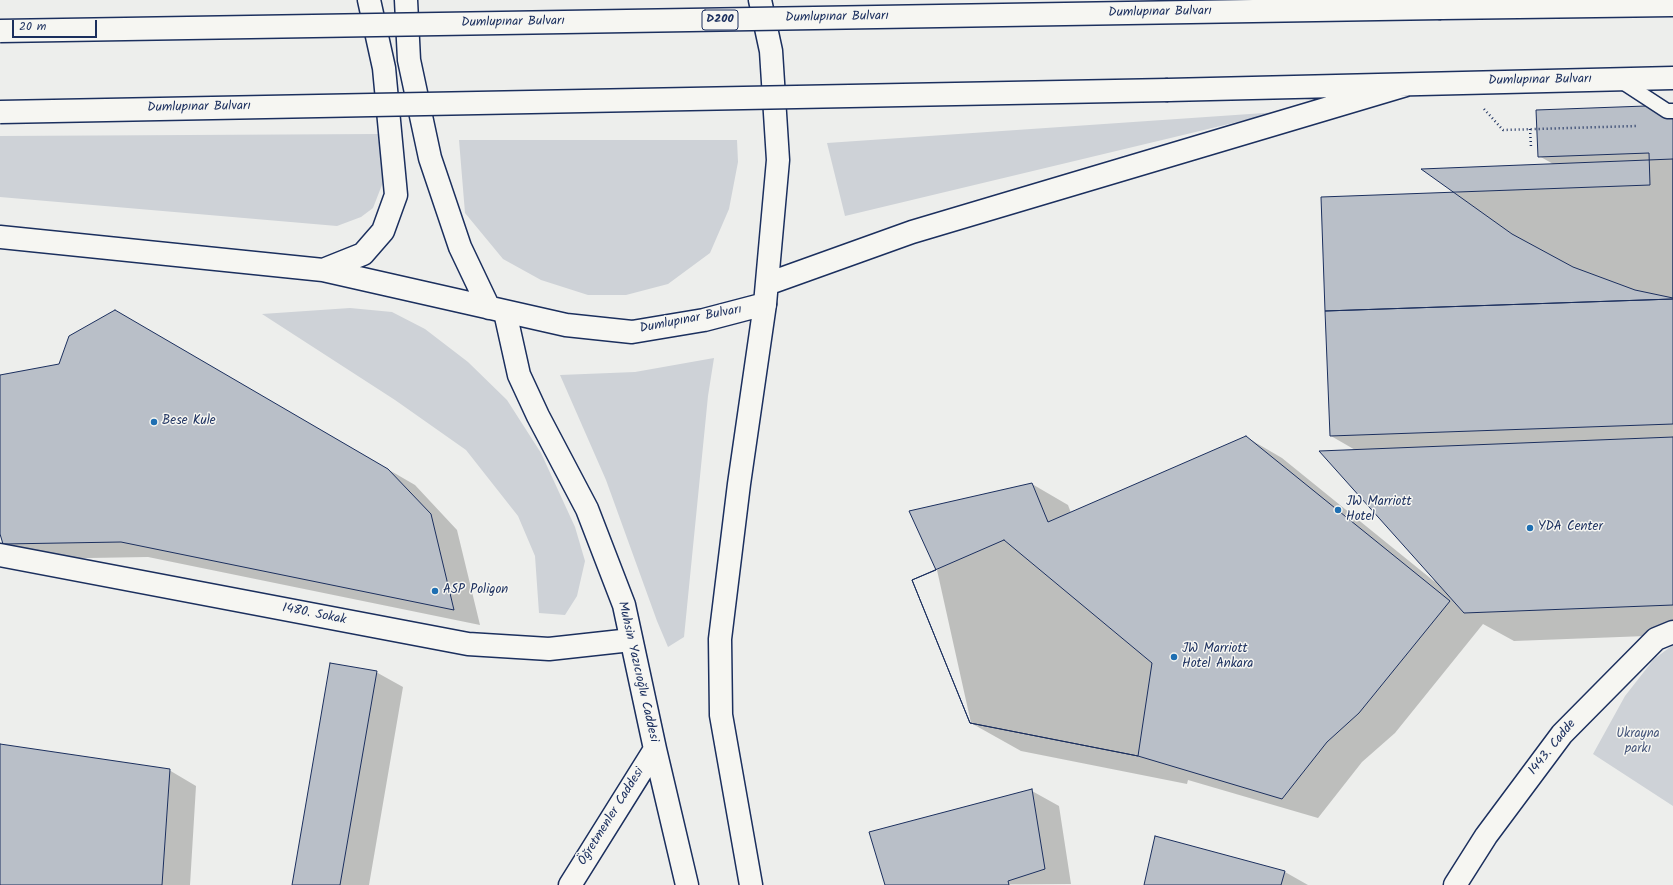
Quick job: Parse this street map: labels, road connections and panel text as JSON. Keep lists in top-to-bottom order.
{
  "streets": {
    "main road": [
      "Dumlupınar Bulvarı",
      "D200",
      "1480. Sokak",
      "Muhsin Yazıcıoğlu Caddesi",
      "1443. Cadde",
      "Öğretmenler Caddesi"
    ]
  },
  "crossings": [
    ["Dumlupınar Bulvarı", "Muhsin Yazıcıoğlu Caddesi"],
    ["1480. Sokak", "Muhsin Yazıcıoğlu Caddesi"],
    ["Muhsin Yazıcıoğlu Caddesi", "Öğretmenler Caddesi"]
  ],
  "parks": ["Ukrayna parkı"],
  "places": [
    "Bese Kule",
    "JW Marriott Hotel",
    "YDA Center",
    "ASP Poligon",
    "JW Marriott Hotel Ankara"
  ],
  "scale_bar": "20 m"
}
